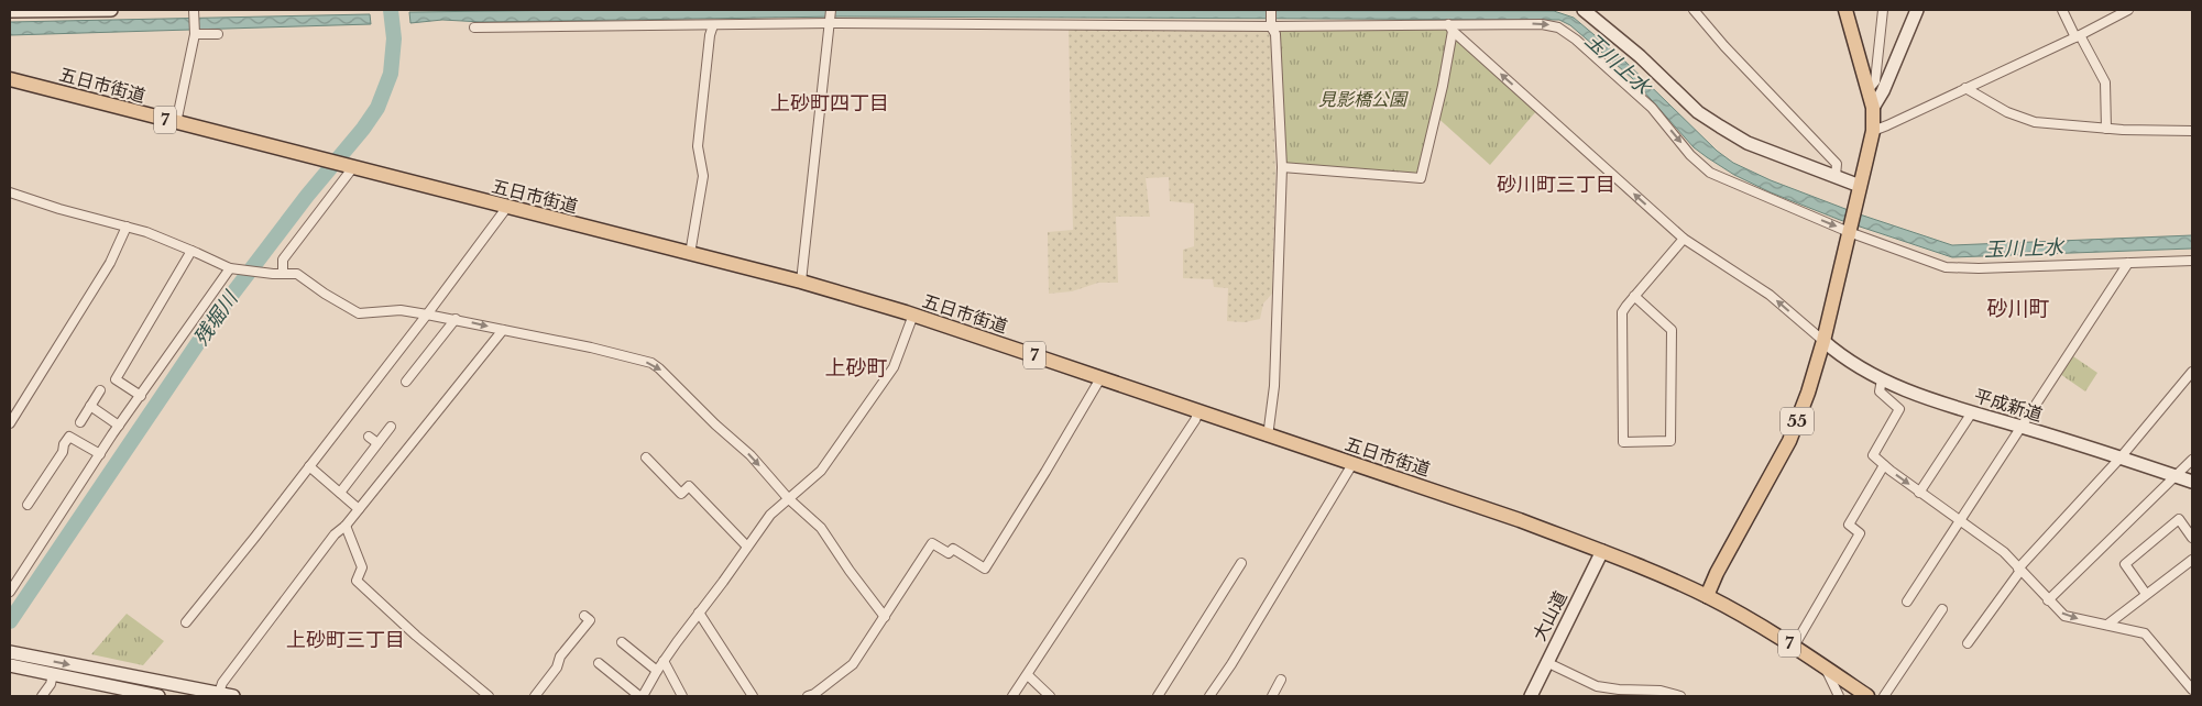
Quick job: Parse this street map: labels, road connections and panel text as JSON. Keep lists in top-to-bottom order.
{
  "streets": {
    "main road": ["五日市街道", "7", "55"],
    "street": ["平成新道", "大山道"]
  },
  "crossings": [
    ["五日市街道", "55"],
    ["五日市街道", "大山道"],
    ["平成新道", "55"]
  ],
  "districts": [
    "上砂町四丁目",
    "砂川町三丁目",
    "砂川町",
    "上砂町",
    "上砂町三丁目"
  ],
  "water": ["玉川上水", "残堀川"],
  "parks": ["見影橋公園"]
}
